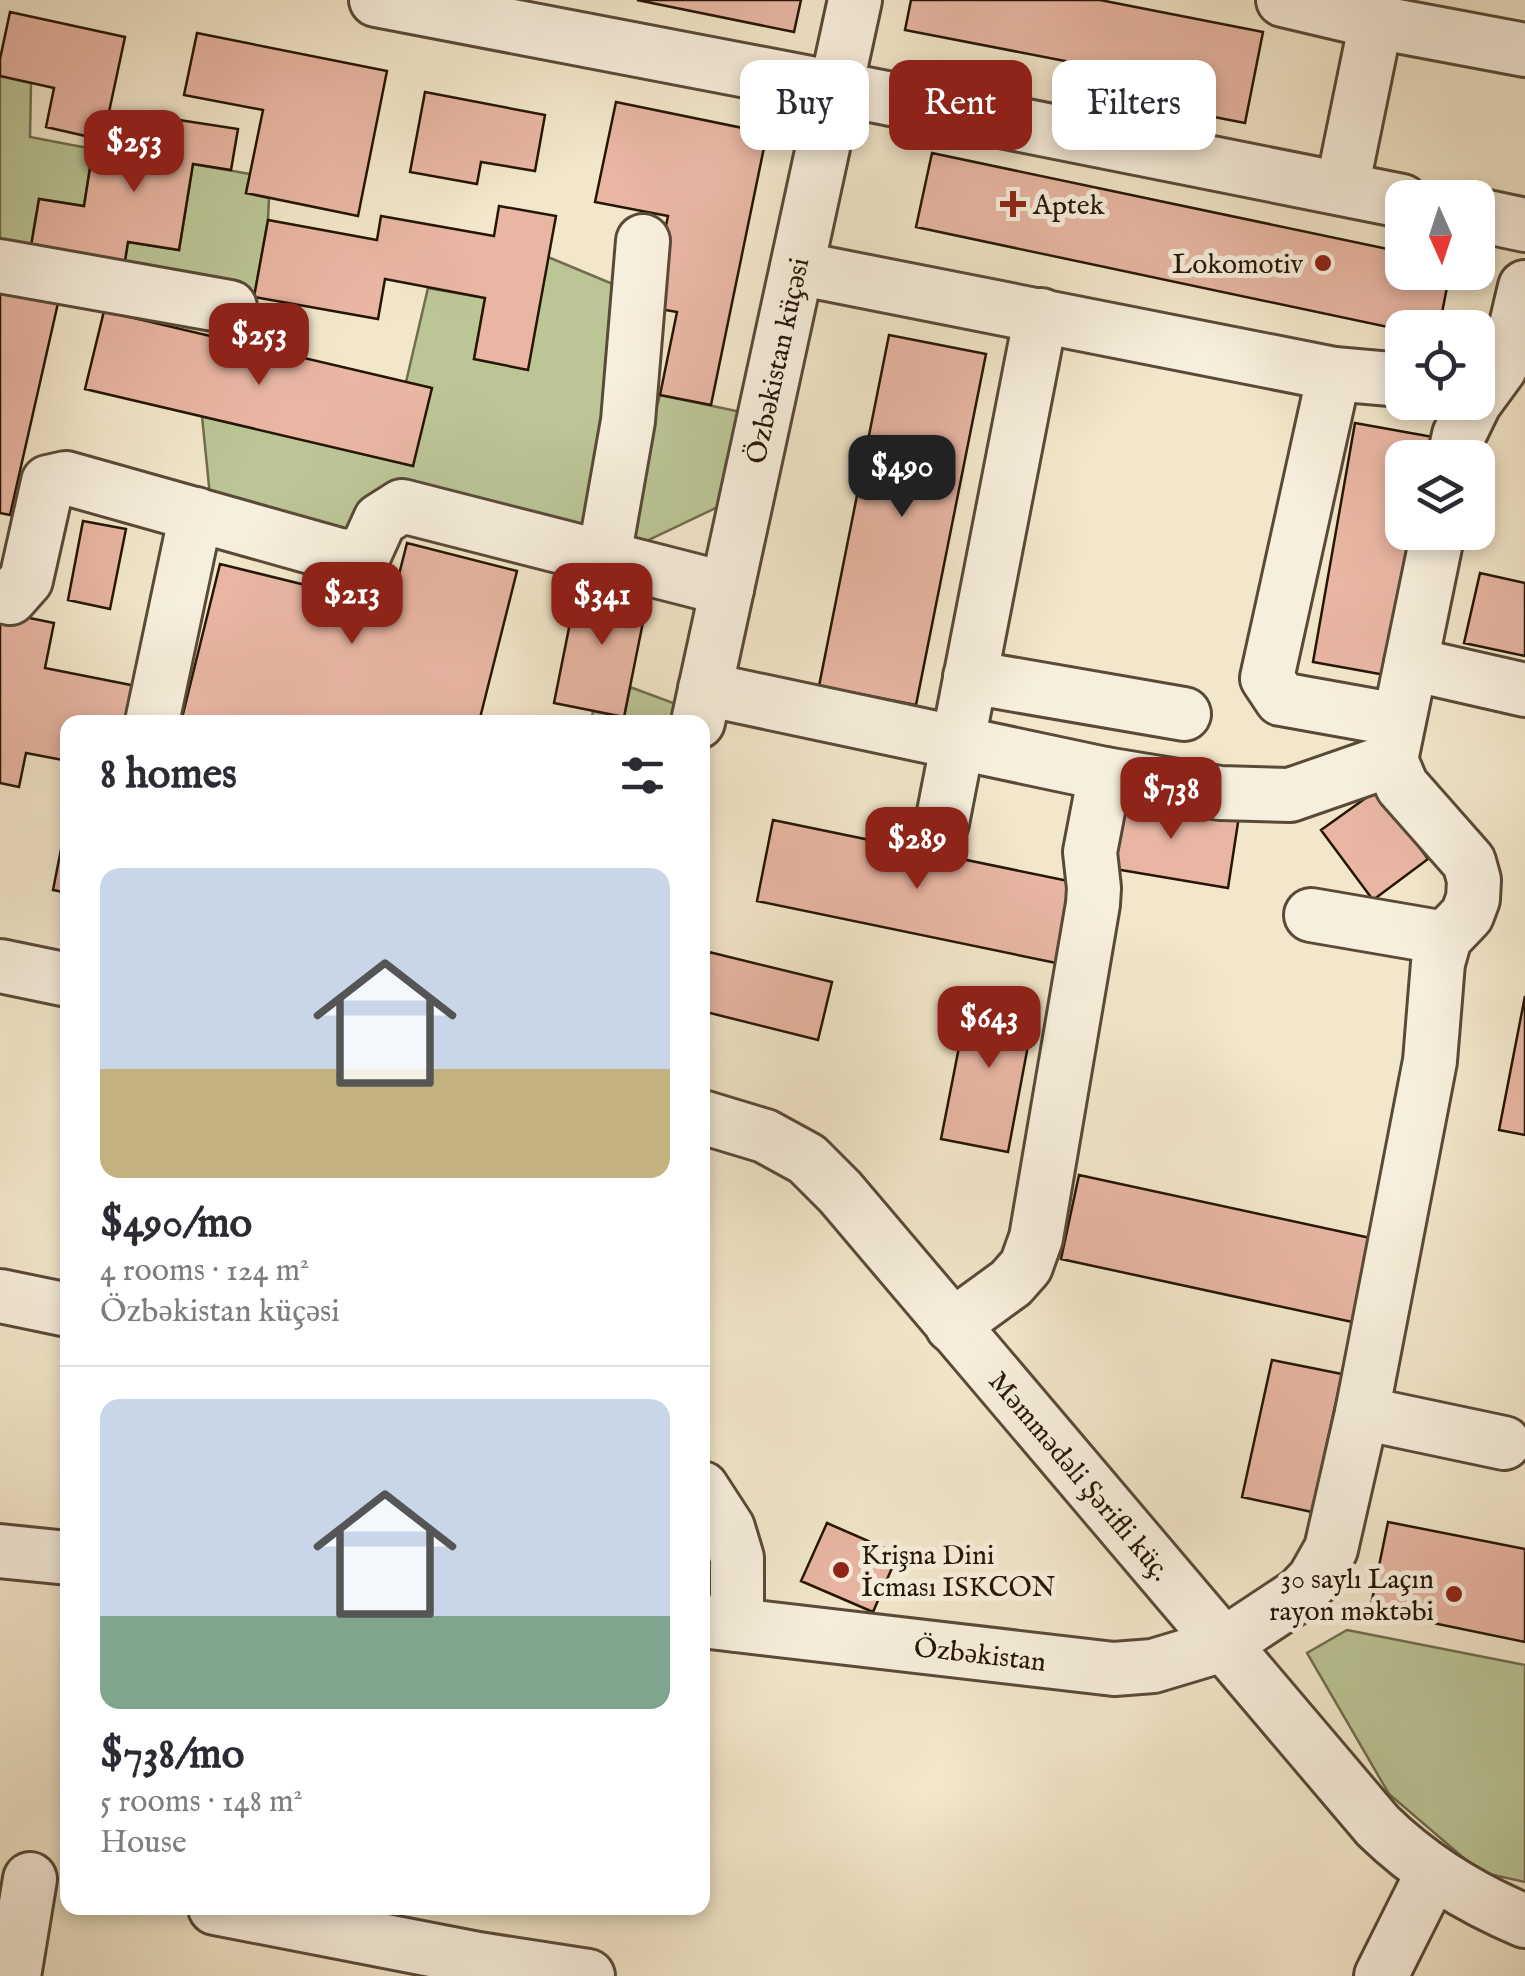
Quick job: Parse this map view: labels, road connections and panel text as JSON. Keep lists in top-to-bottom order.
{
  "streets": {
    "street": ["Özbəkistan küçəsi", "Məmmədəli Şərifli küç.", "Özbəkistan"]
  },
  "crossings": [
    ["Məmmədəli Şərifli küç.", "Özbəkistan"]
  ],
  "places": {
    "health": ["Aptek"],
    "other": ["Lokomotiv", "Krişna Dini İcması ISKCON", "30 saylı Laçın rayon məktəbi"]
  },
  "north": "bottom",
  "page": {
    "chip": ["Buy", "Rent", "Filters"],
    "price": [
      "$253",
      "$253",
      "$490",
      "$213",
      "$341",
      "$738",
      "$289",
      "$643"
    ],
    "heading": "8 homes",
    "list": [
      {
        "name": "$490/mo",
        "note": "4 rooms · 124 m² · Özbəkistan küçəsi"
      },
      {
        "name": "$738/mo",
        "note": "5 rooms · 148 m² · House"
      }
    ]
  }
}
